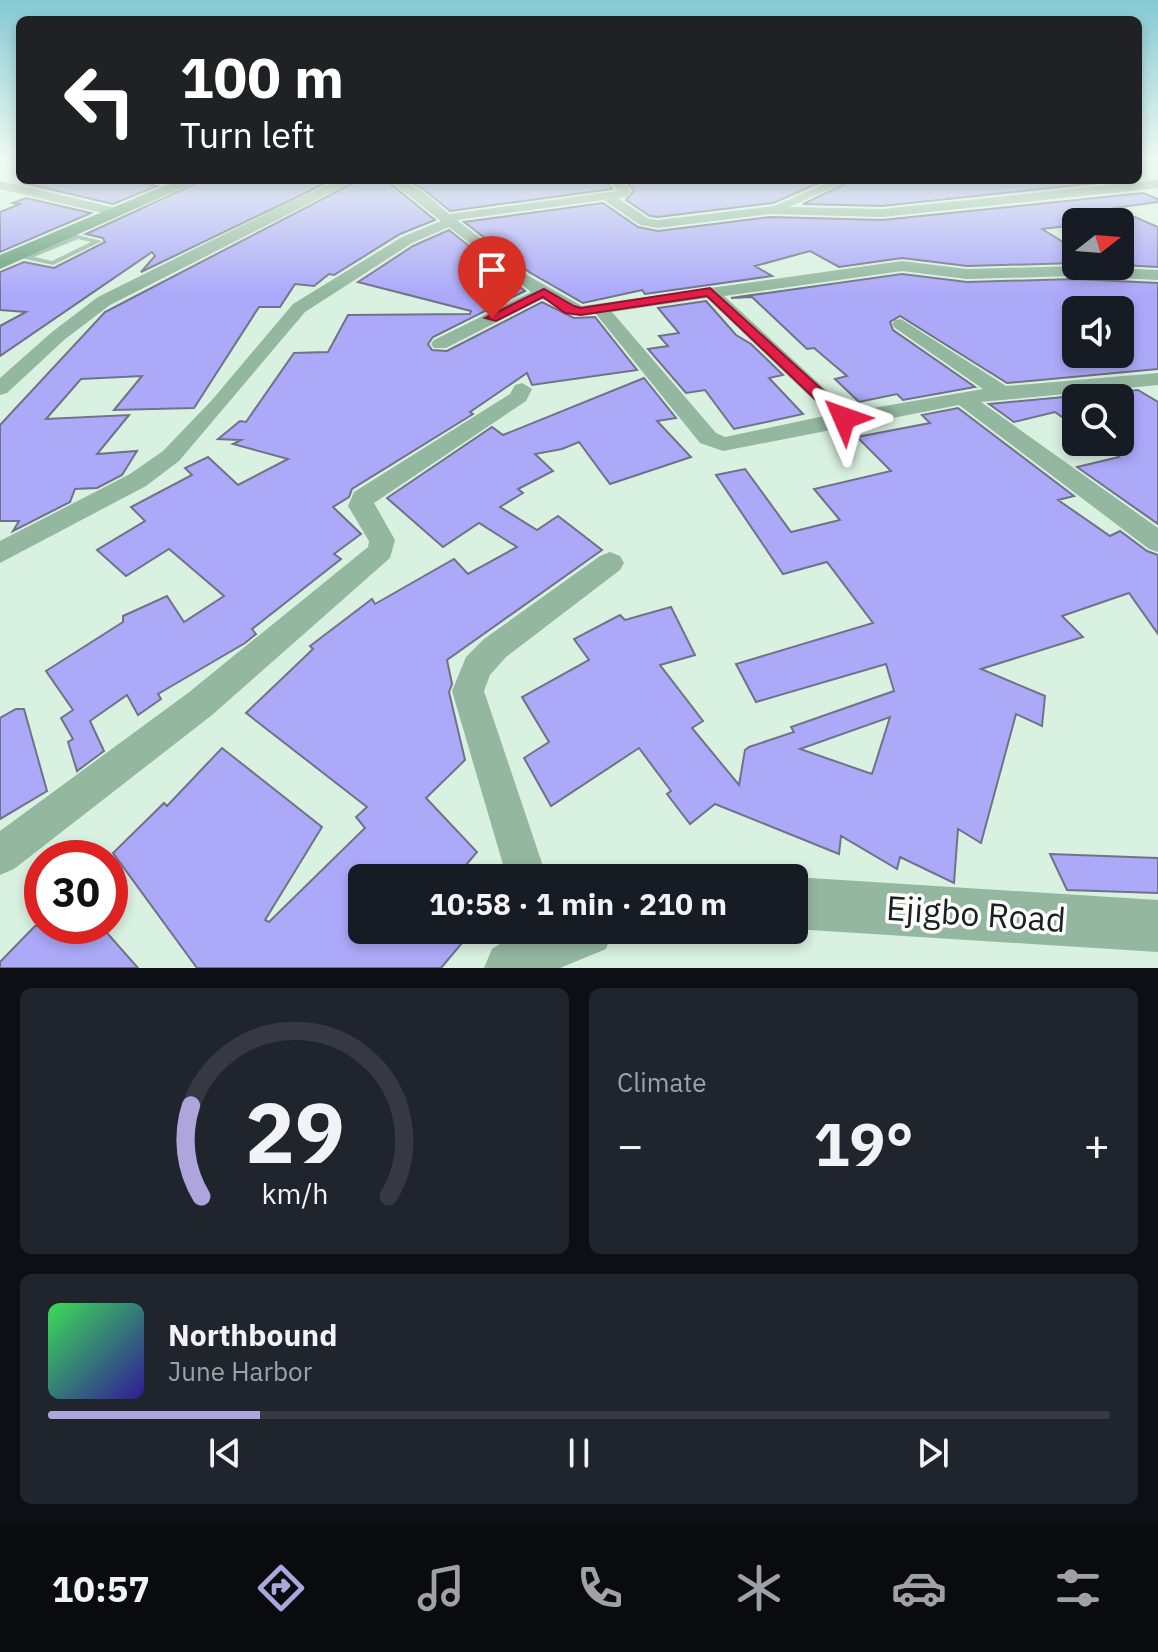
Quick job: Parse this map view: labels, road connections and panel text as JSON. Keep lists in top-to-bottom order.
{
  "streets": {
    "street": ["Ejigbo Road"]
  },
  "north": "right",
  "page": {
    "turn": ["100 m", "Turn left"],
    "limit": "30",
    "trip": "10:58 · 1 min · 210 m",
    "tile": "Climate",
    "heat": ["−", "19°", "+"],
    "song": ["Northbound", "June Harbor"],
    "tabs": "10:57",
    "gauge": ["29", "km/h"]
  }
}
